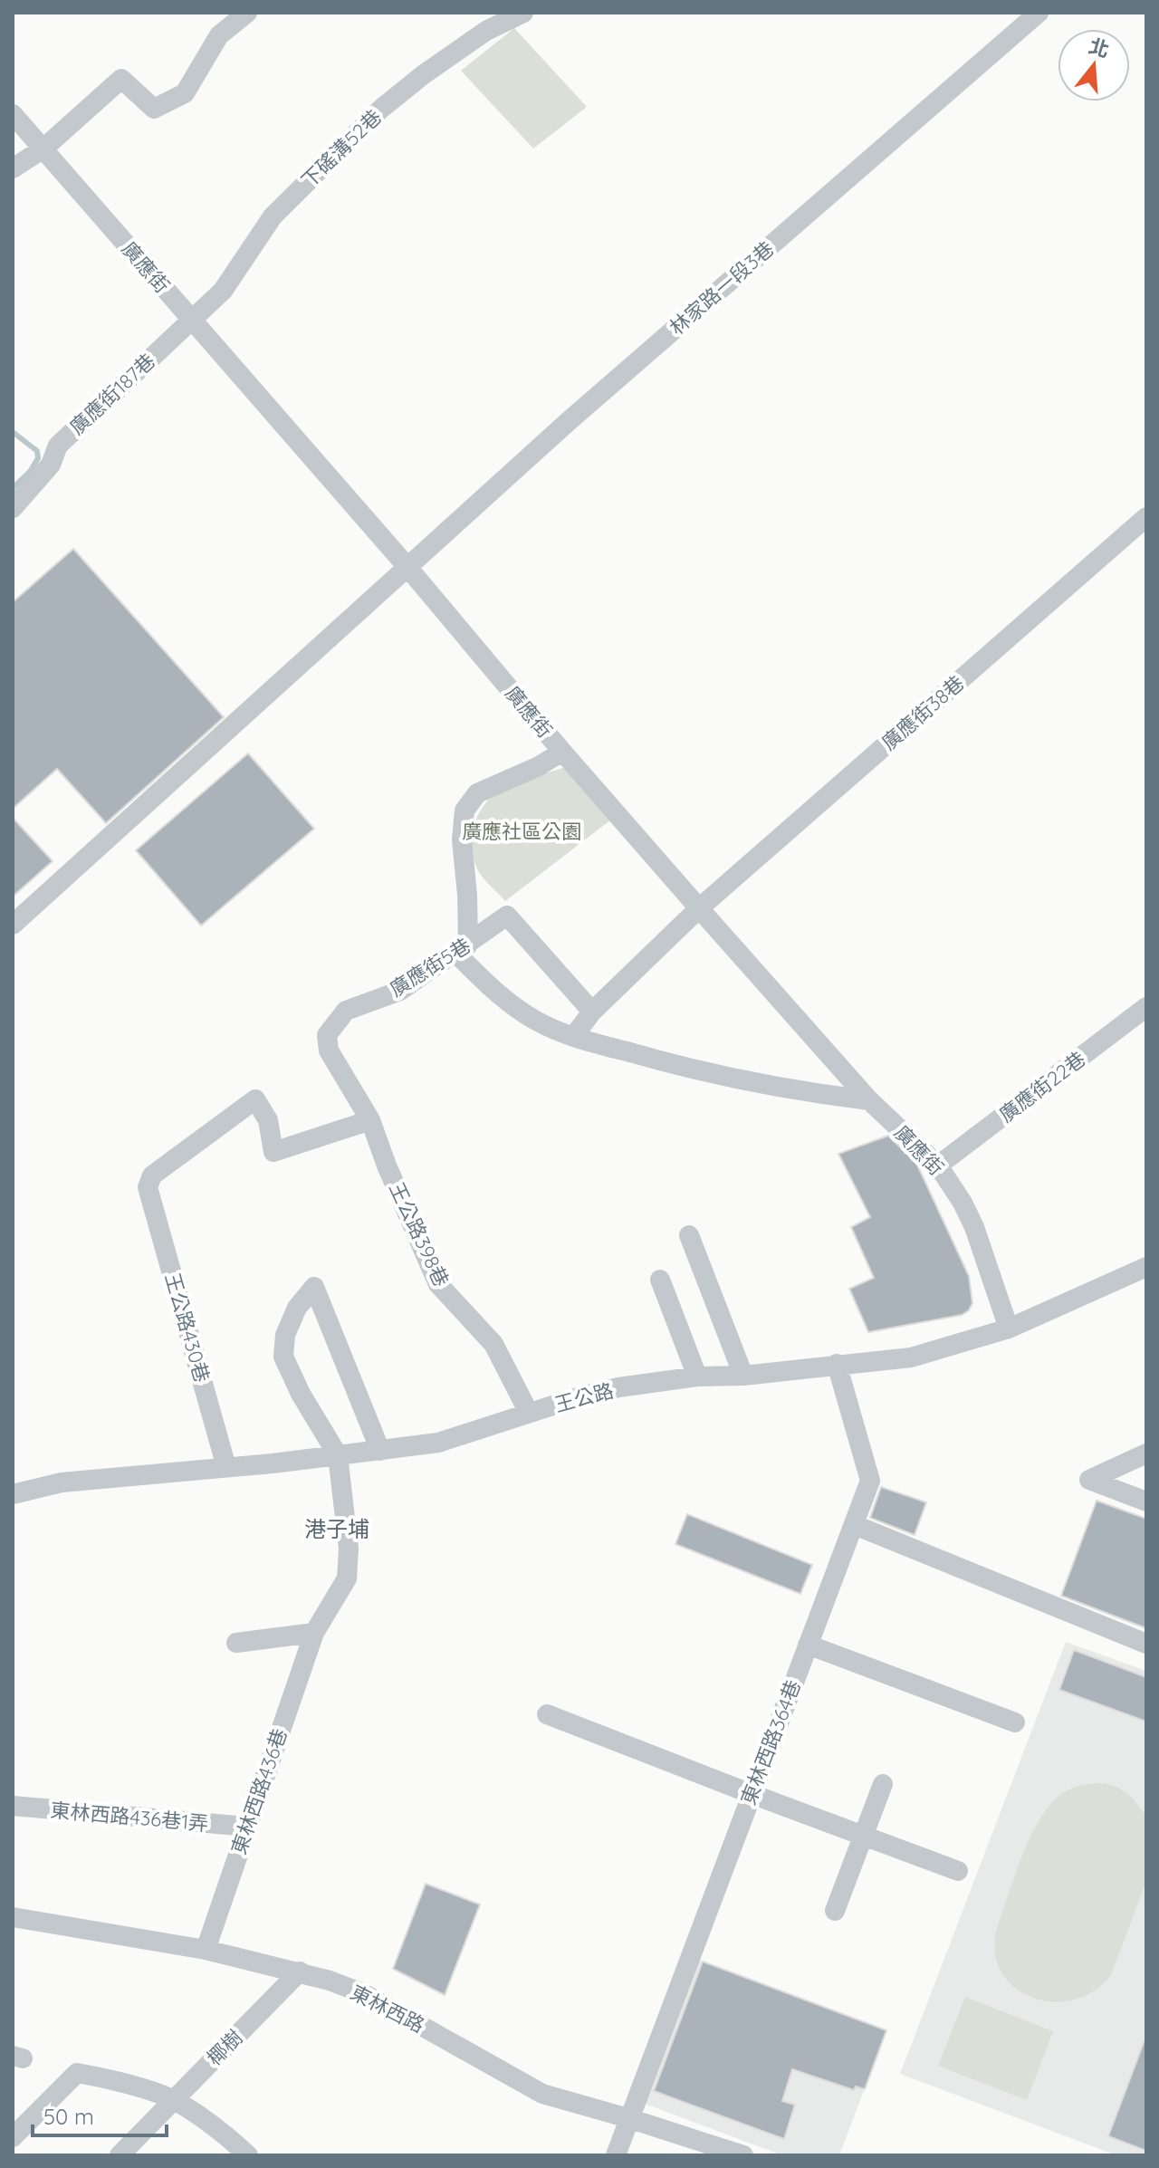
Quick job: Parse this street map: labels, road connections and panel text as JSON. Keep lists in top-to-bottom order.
{
  "streets": {
    "street": [
      "下磘溝52巷",
      "廣應街",
      "林家路一段3巷",
      "廣應街187巷",
      "廣應街38巷",
      "廣應街5巷",
      "廣應街22巷",
      "王公路398巷",
      "王公路430巷",
      "王公路",
      "東林西路364巷",
      "東林西路436巷",
      "東林西路436巷1弄",
      "東林西路",
      "椰樹"
    ]
  },
  "crossings": [
    ["下磘溝52巷", "廣應街"],
    ["下磘溝52巷", "廣應街187巷"],
    ["廣應街", "林家路一段3巷"],
    ["廣應街", "廣應街187巷"],
    ["廣應街", "廣應街38巷"],
    ["廣應街", "廣應街22巷"],
    ["廣應街", "王公路"],
    ["廣應街38巷", "廣應街5巷"],
    ["廣應街5巷", "王公路398巷"],
    ["廣應街5巷", "王公路430巷"],
    ["王公路398巷", "王公路430巷"],
    ["王公路398巷", "王公路"],
    ["王公路430巷", "王公路"],
    ["王公路", "東林西路364巷"],
    ["王公路", "東林西路436巷"],
    ["東林西路364巷", "東林西路"],
    ["東林西路436巷", "東林西路436巷1弄"],
    ["東林西路436巷", "東林西路"],
    ["東林西路", "椰樹"]
  ],
  "districts": ["港子埔"],
  "parks": ["廣應社區公園"],
  "scale_bar": "50 m",
  "north": "top"
}
